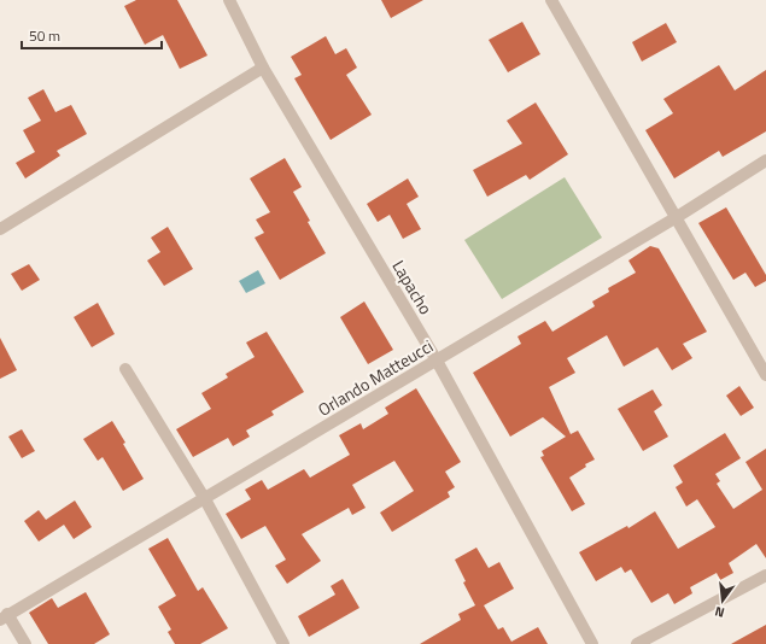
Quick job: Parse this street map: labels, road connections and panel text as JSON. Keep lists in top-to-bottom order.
{
  "streets": {
    "street": ["Lapacho", "Orlando Matteucci"]
  },
  "crossings": [
    ["Lapacho", "Orlando Matteucci"]
  ],
  "scale_bar": "50 m",
  "north": "bottom"
}
